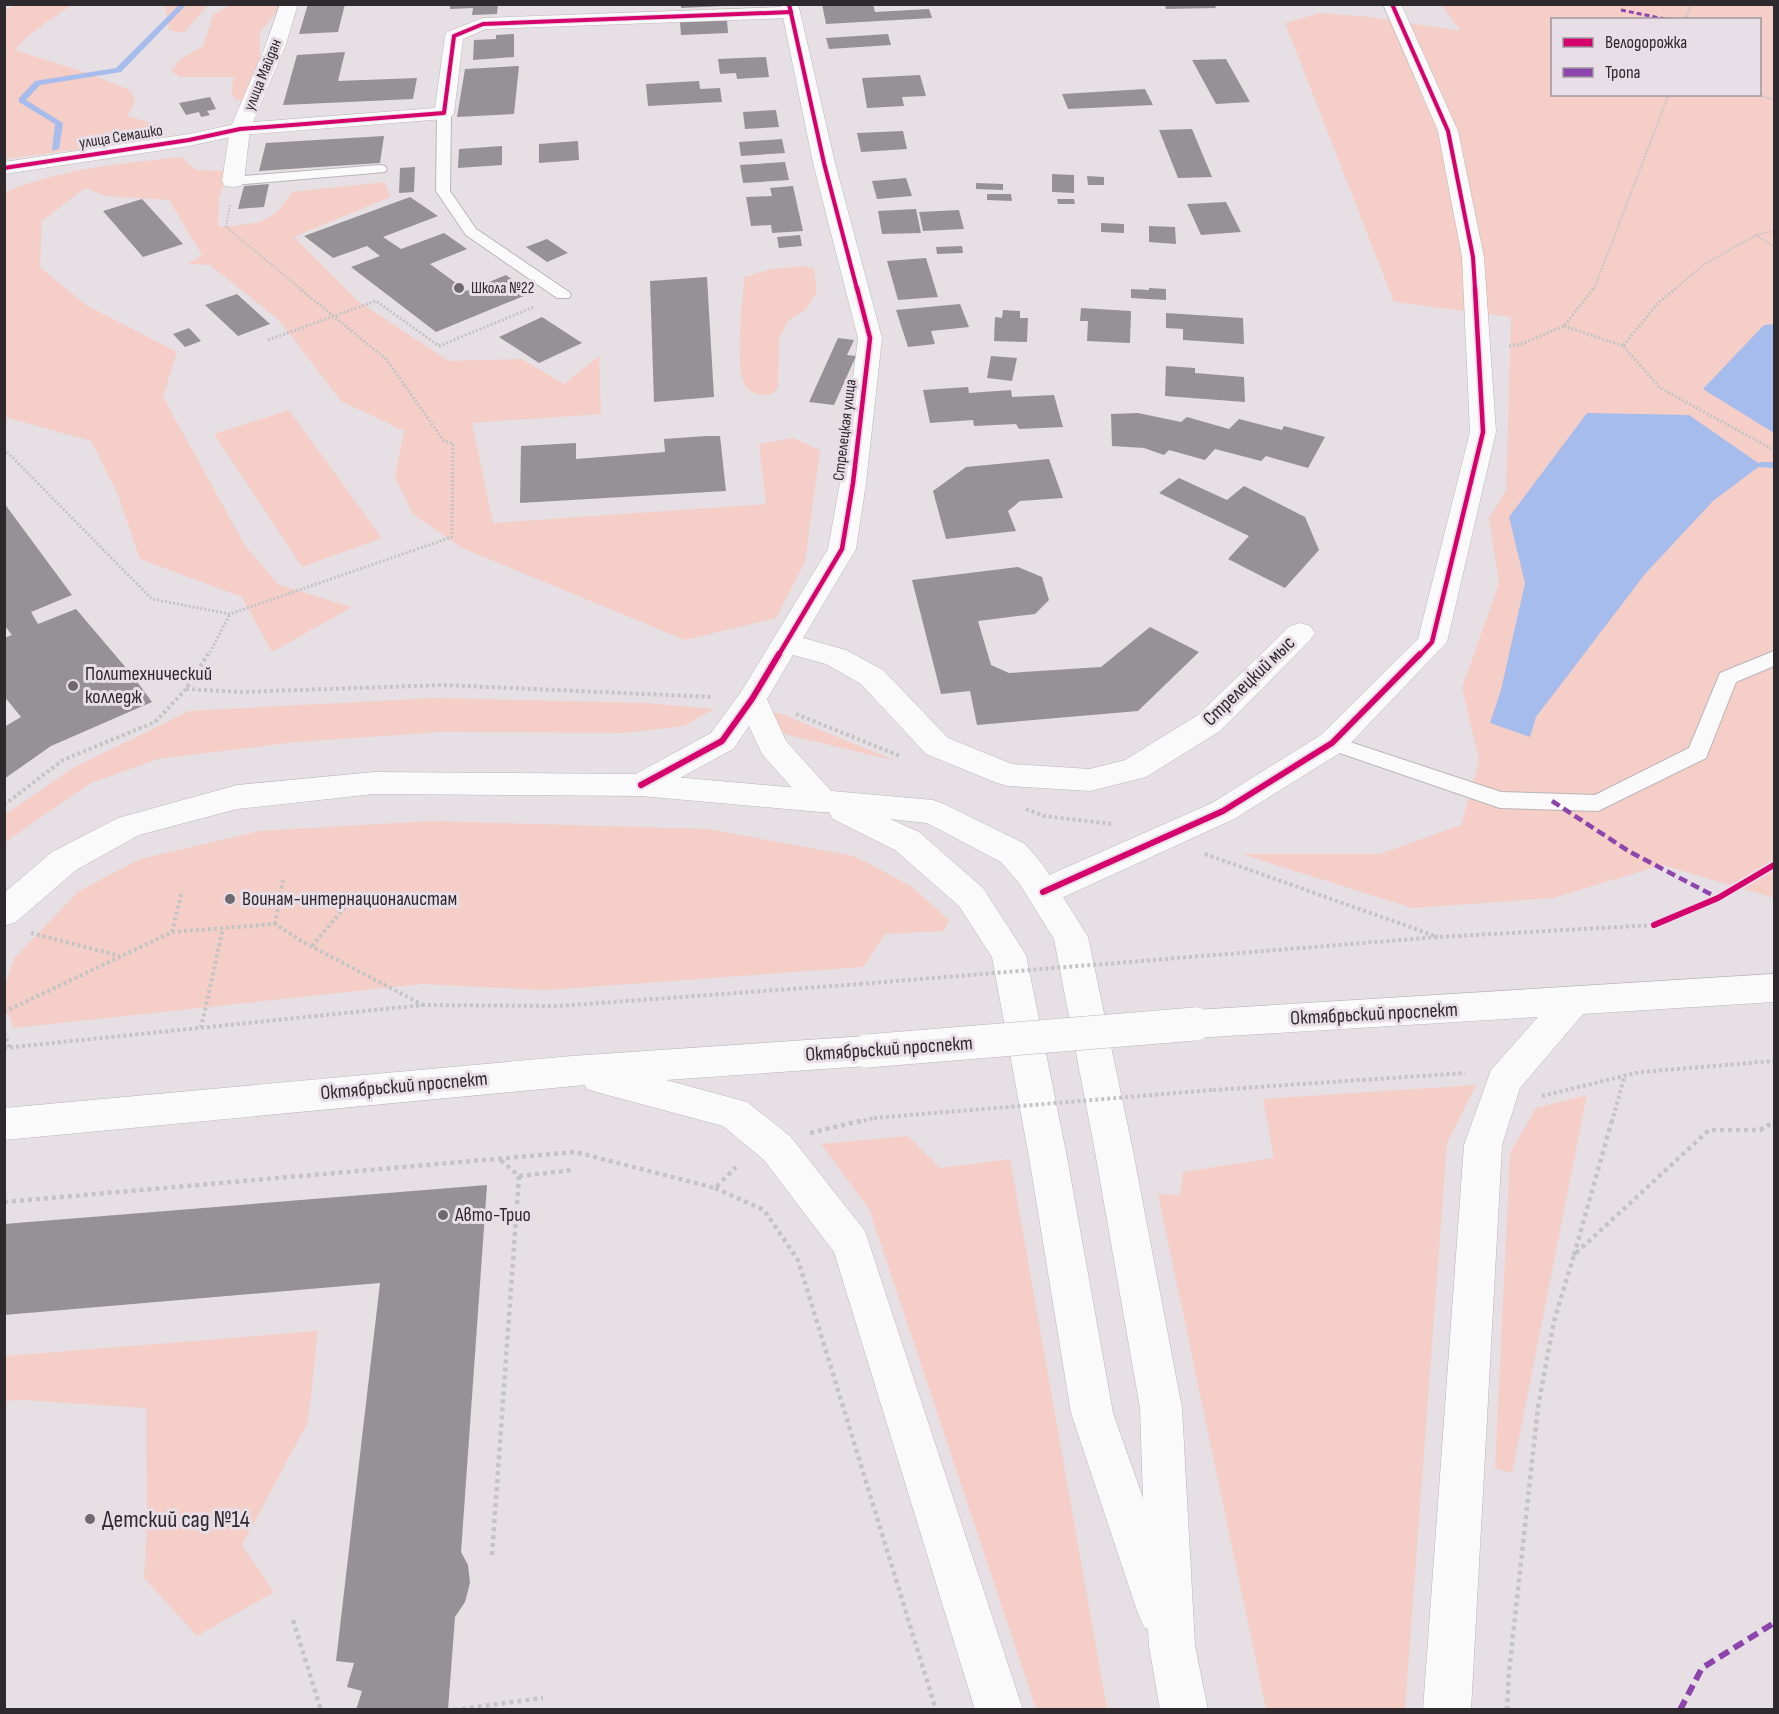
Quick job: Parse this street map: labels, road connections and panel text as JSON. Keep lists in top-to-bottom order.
{
  "streets": {
    "street": [
      "улица Майдан",
      "улица Семашко",
      "Стрелецкая улица",
      "Стрелецкий мыс",
      "Октябрьский проспект"
    ]
  },
  "crossings": [
    ["улица Майдан", "улица Семашко"],
    ["Стрелецкая улица", "Стрелецкий мыс"]
  ],
  "places": [
    "Школа №22",
    "Политехнический колледж",
    "Воинам-интернационалистам",
    "Авто-Трио",
    "Детский сад №14"
  ],
  "legend": ["Велодорожка", "Тропа"]
}
